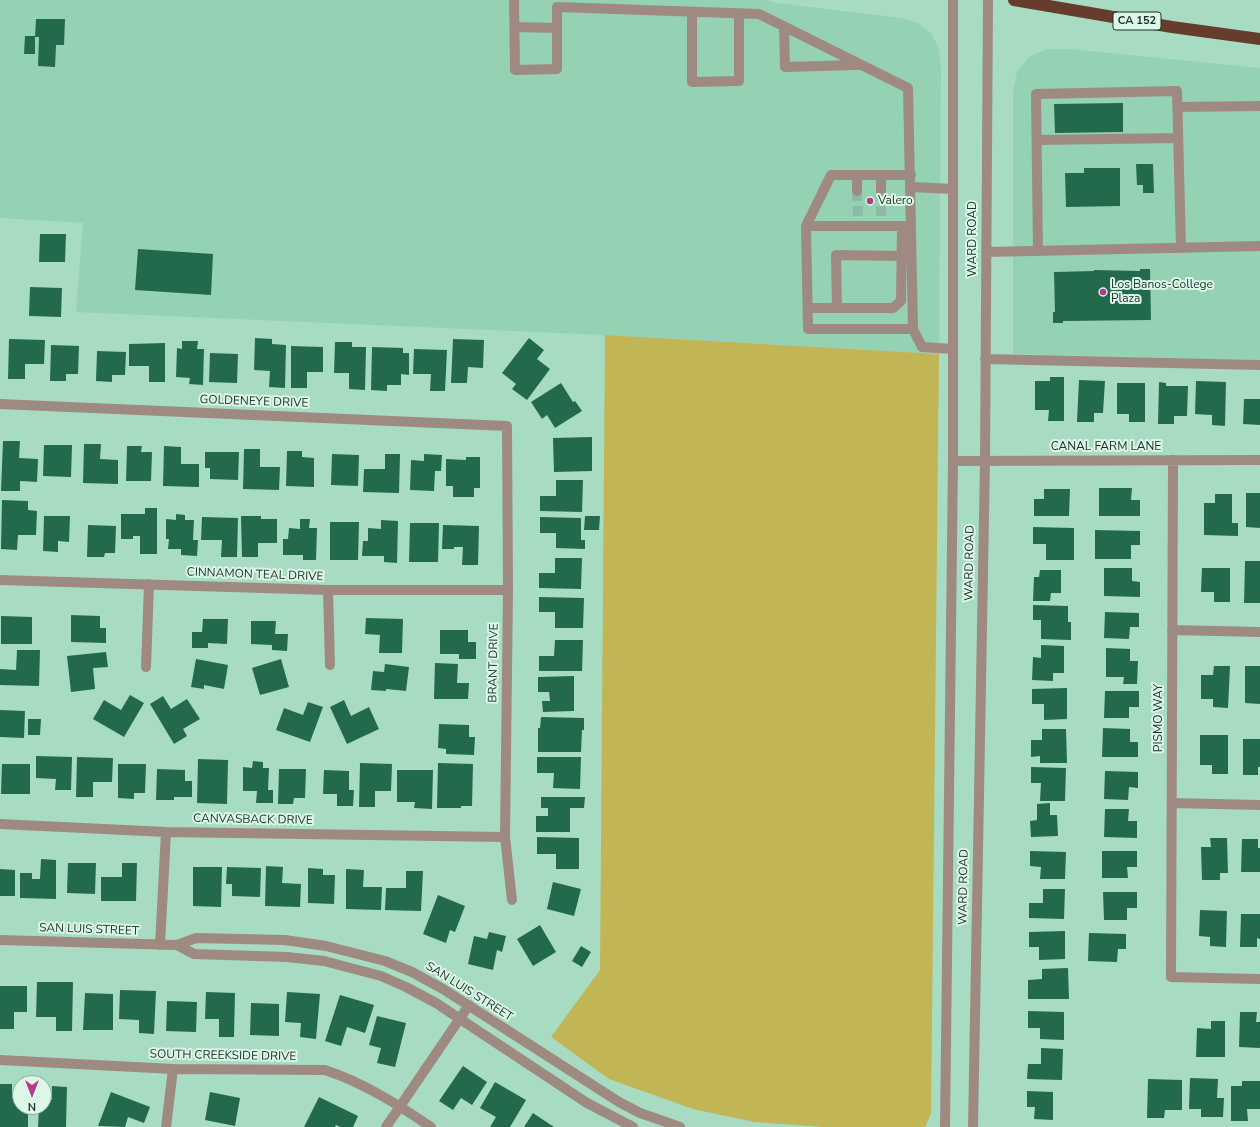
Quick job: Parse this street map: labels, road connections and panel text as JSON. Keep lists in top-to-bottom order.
{
  "streets": {
    "highway": ["CA 152"],
    "street": [
      "WARD ROAD",
      "GOLDENEYE DRIVE",
      "CANAL FARM LANE",
      "CINNAMON TEAL DRIVE",
      "BRANT DRIVE",
      "PISMO WAY",
      "CANVASBACK DRIVE",
      "SAN LUIS STREET",
      "SOUTH CREEKSIDE DRIVE"
    ]
  },
  "crossings": [
    ["WARD ROAD", "CANAL FARM LANE"],
    ["GOLDENEYE DRIVE", "BRANT DRIVE"],
    ["CANAL FARM LANE", "PISMO WAY"],
    ["CINNAMON TEAL DRIVE", "BRANT DRIVE"],
    ["BRANT DRIVE", "CANVASBACK DRIVE"]
  ],
  "places": ["Valero", "Los Banos-College Plaza"],
  "north": "bottom"
}
